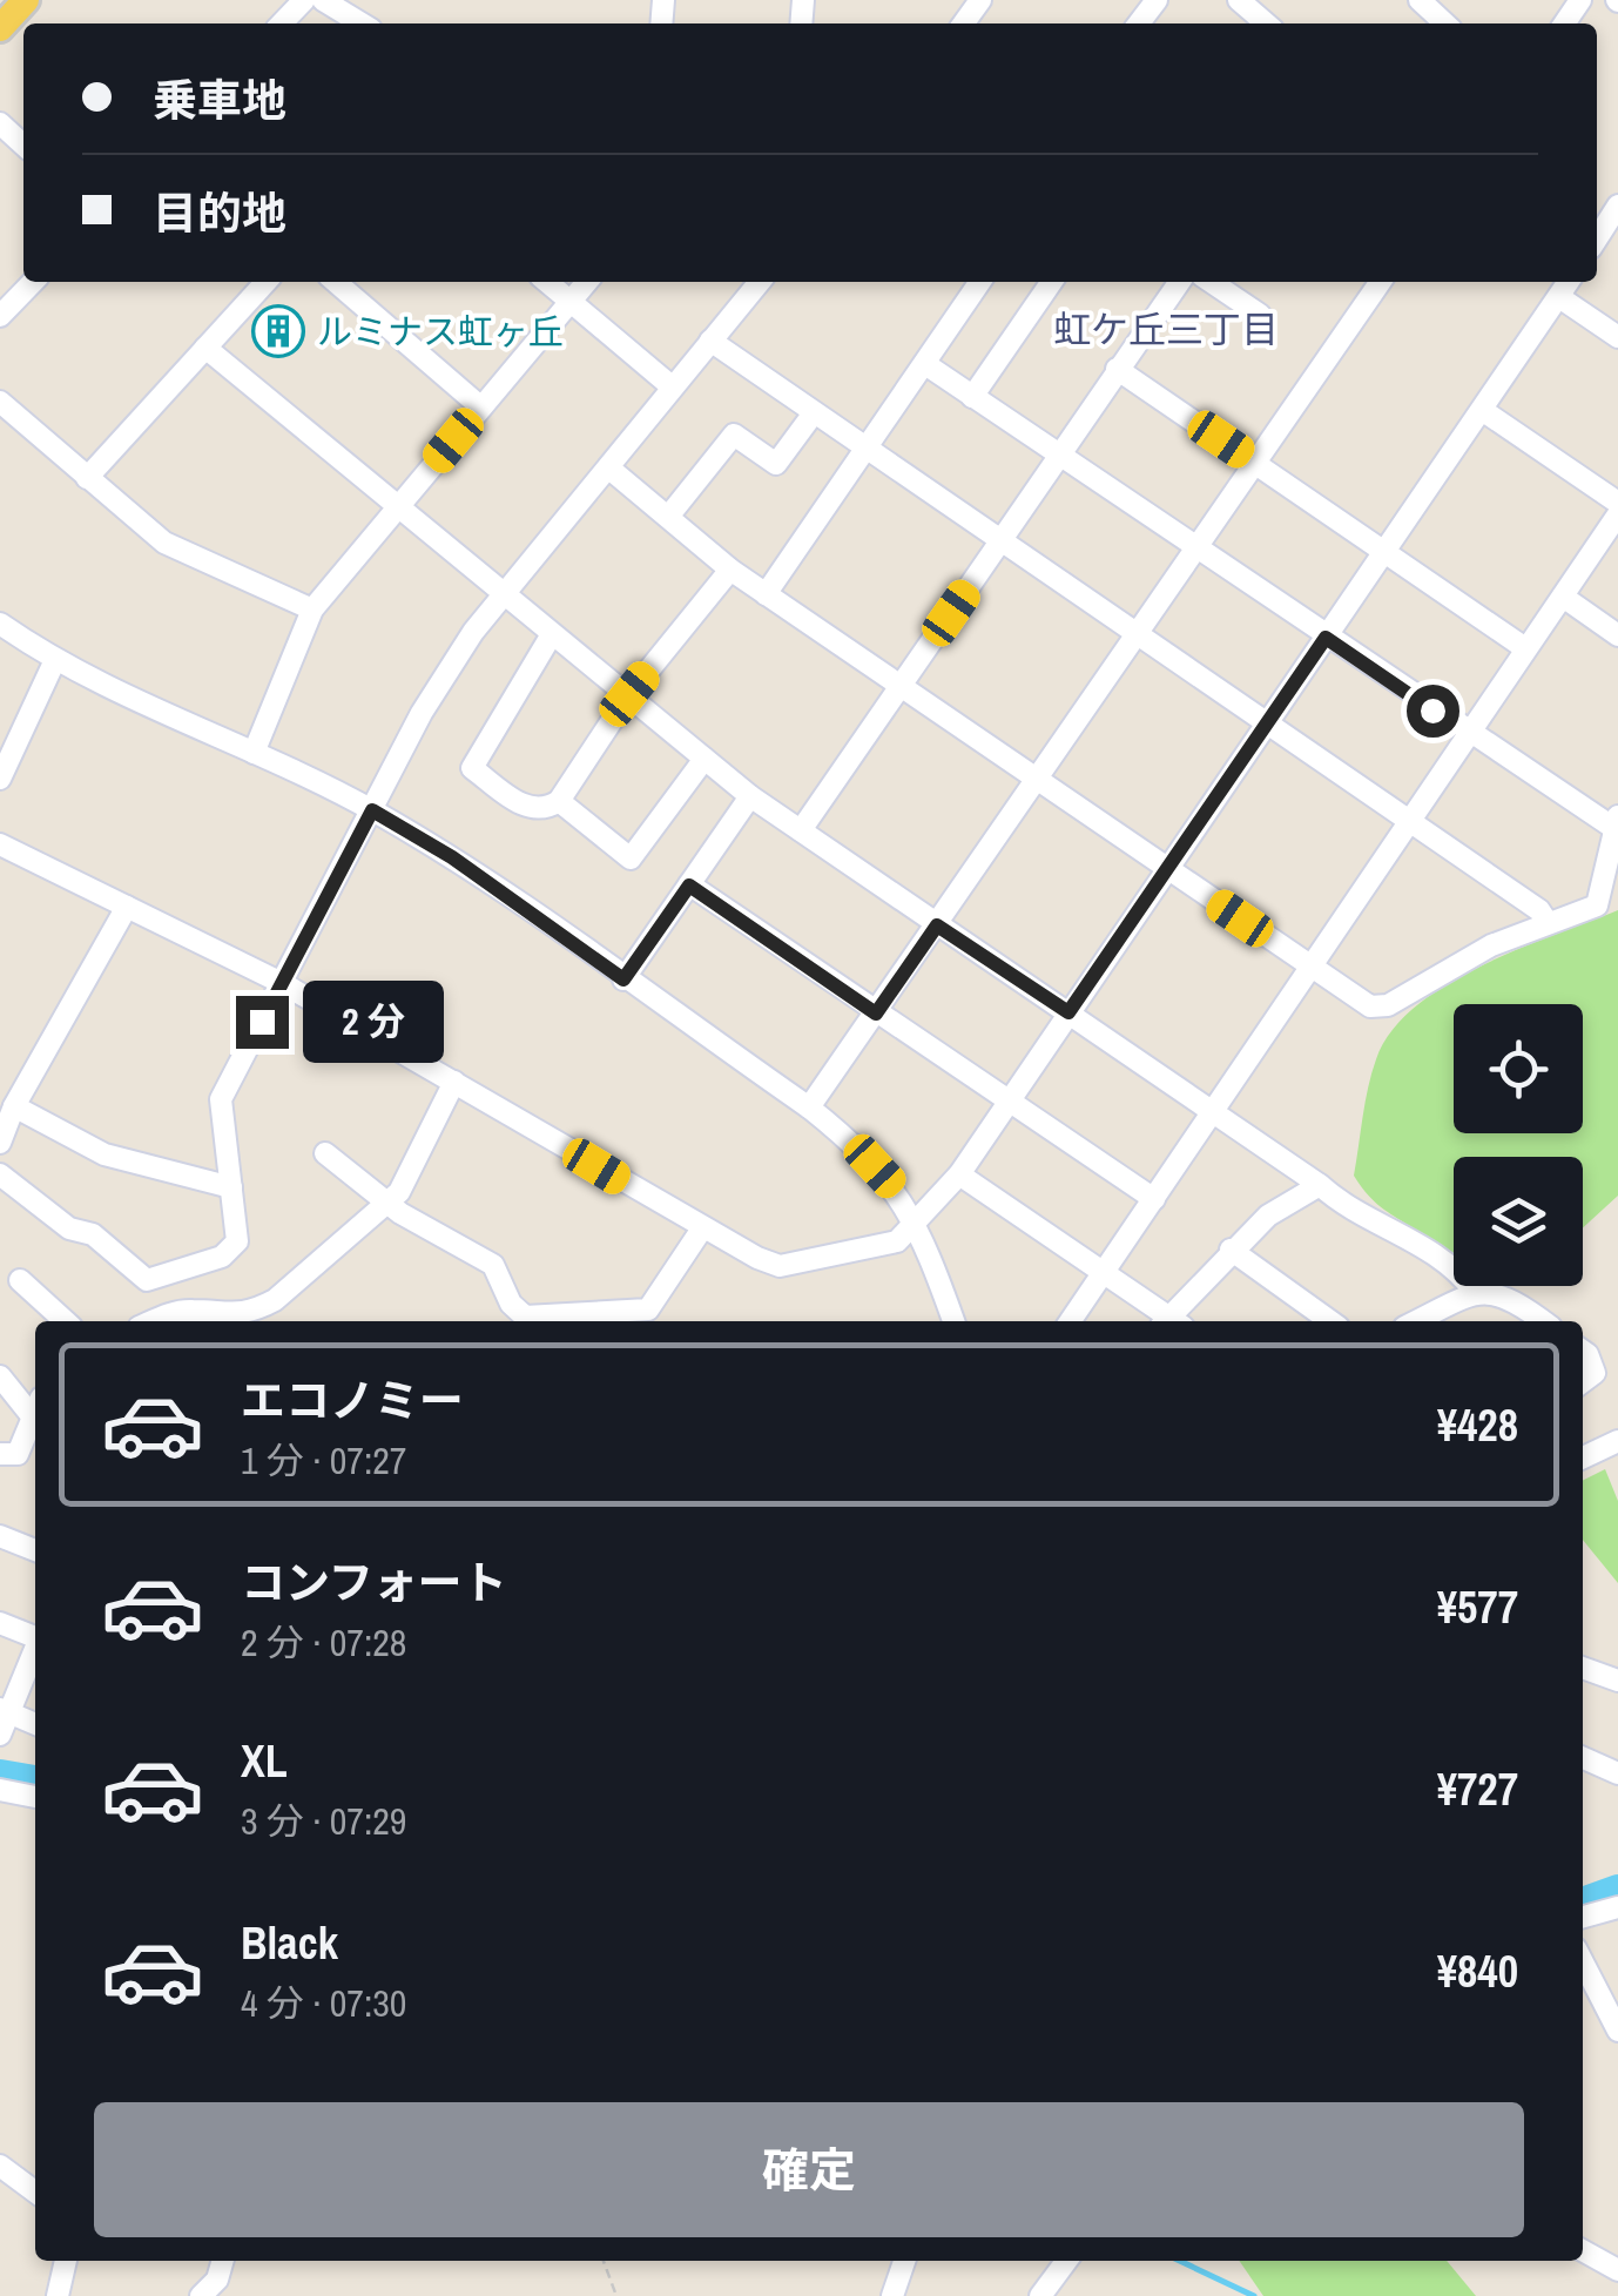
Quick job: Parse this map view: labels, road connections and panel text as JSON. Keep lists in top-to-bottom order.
{
  "districts": ["虹ケ丘三丁目"],
  "places": {
    "building": ["ルミナス虹ヶ丘"]
  },
  "page": {
    "banner": ["乗車地", "目的地"],
    "bubble": "2 分",
    "list": [
      {
        "name": "エコノミー",
        "note": "1 分 · 07:27",
        "value": "¥428"
      },
      {
        "name": "コンフォート",
        "note": "2 分 · 07:28",
        "value": "¥577"
      },
      {
        "name": "XL",
        "note": "3 分 · 07:29",
        "value": "¥727"
      },
      {
        "name": "Black",
        "note": "4 分 · 07:30",
        "value": "¥840"
      }
    ],
    "buttons": "確定"
  }
}
